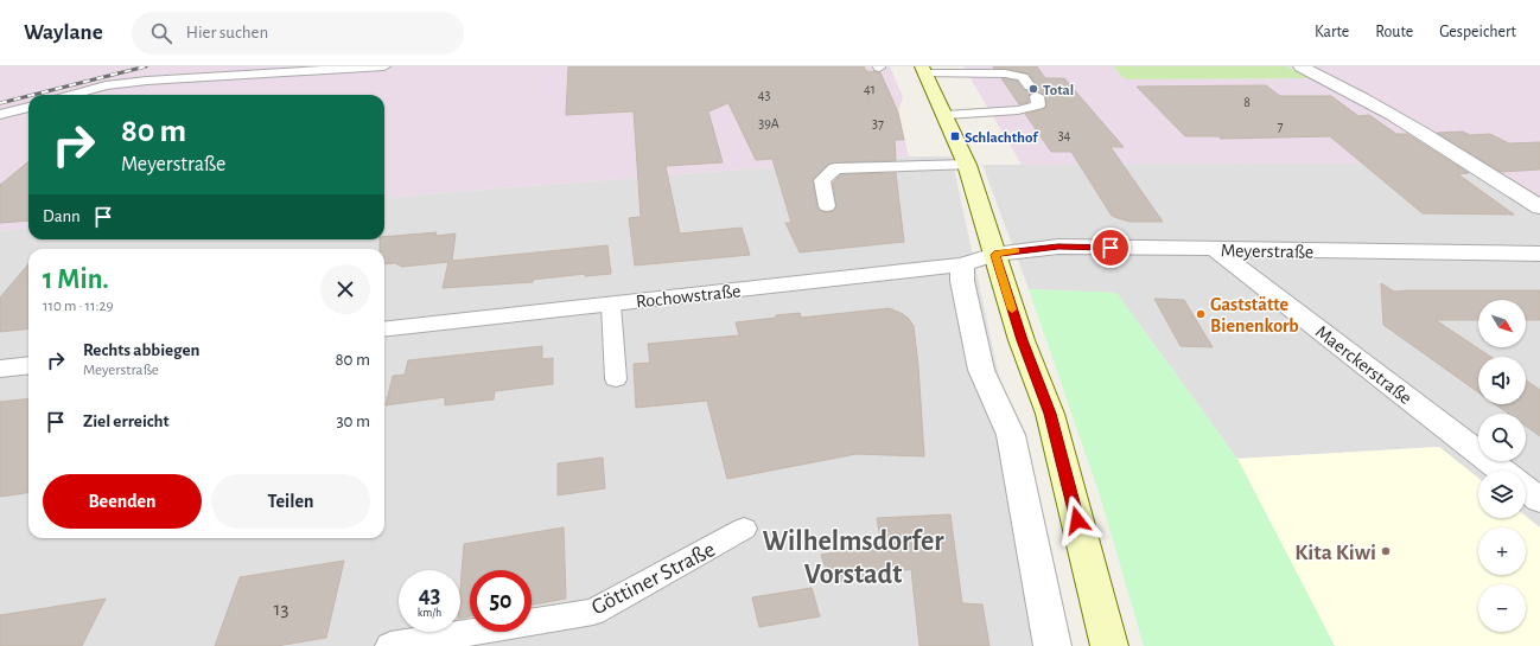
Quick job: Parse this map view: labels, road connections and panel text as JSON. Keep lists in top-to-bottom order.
{
  "streets": {
    "street": ["Meyerstraße", "Rochowstraße", "Maerckerstraße"],
    "lane": ["Göttiner Straße"]
  },
  "crossings": [
    ["Meyerstraße", "Rochowstraße"],
    ["Meyerstraße", "Maerckerstraße"]
  ],
  "districts": ["Wilhelmsdorfer Vorstadt"],
  "places": {
    "other": ["Total", "Gaststätte Bienenkorb", "Kita Kiwi"],
    "transit": ["Schlachthof"]
  },
  "house_numbers": [
    "41",
    "43",
    "8",
    "39A",
    "37",
    "7",
    "34",
    "13"
  ],
  "north": "bottom right",
  "page": {
    "header": "Waylane",
    "search": "Hier suchen",
    "nav": ["Karte", "Route", "Gespeichert"],
    "turn": ["80 m", "Meyerstraße"],
    "then": "Dann",
    "heading": ["1 Min.", "110 m · 11:29"],
    "map_buttons": ["+", "−"],
    "list": [
      {
        "name": "Rechts abbiegen",
        "note": "Meyerstraße",
        "value": "80 m"
      },
      {
        "name": "Ziel erreicht",
        "value": "30 m"
      }
    ],
    "buttons": ["Beenden", "Teilen"],
    "speed": "43 km/h",
    "limit": "50"
  }
}
